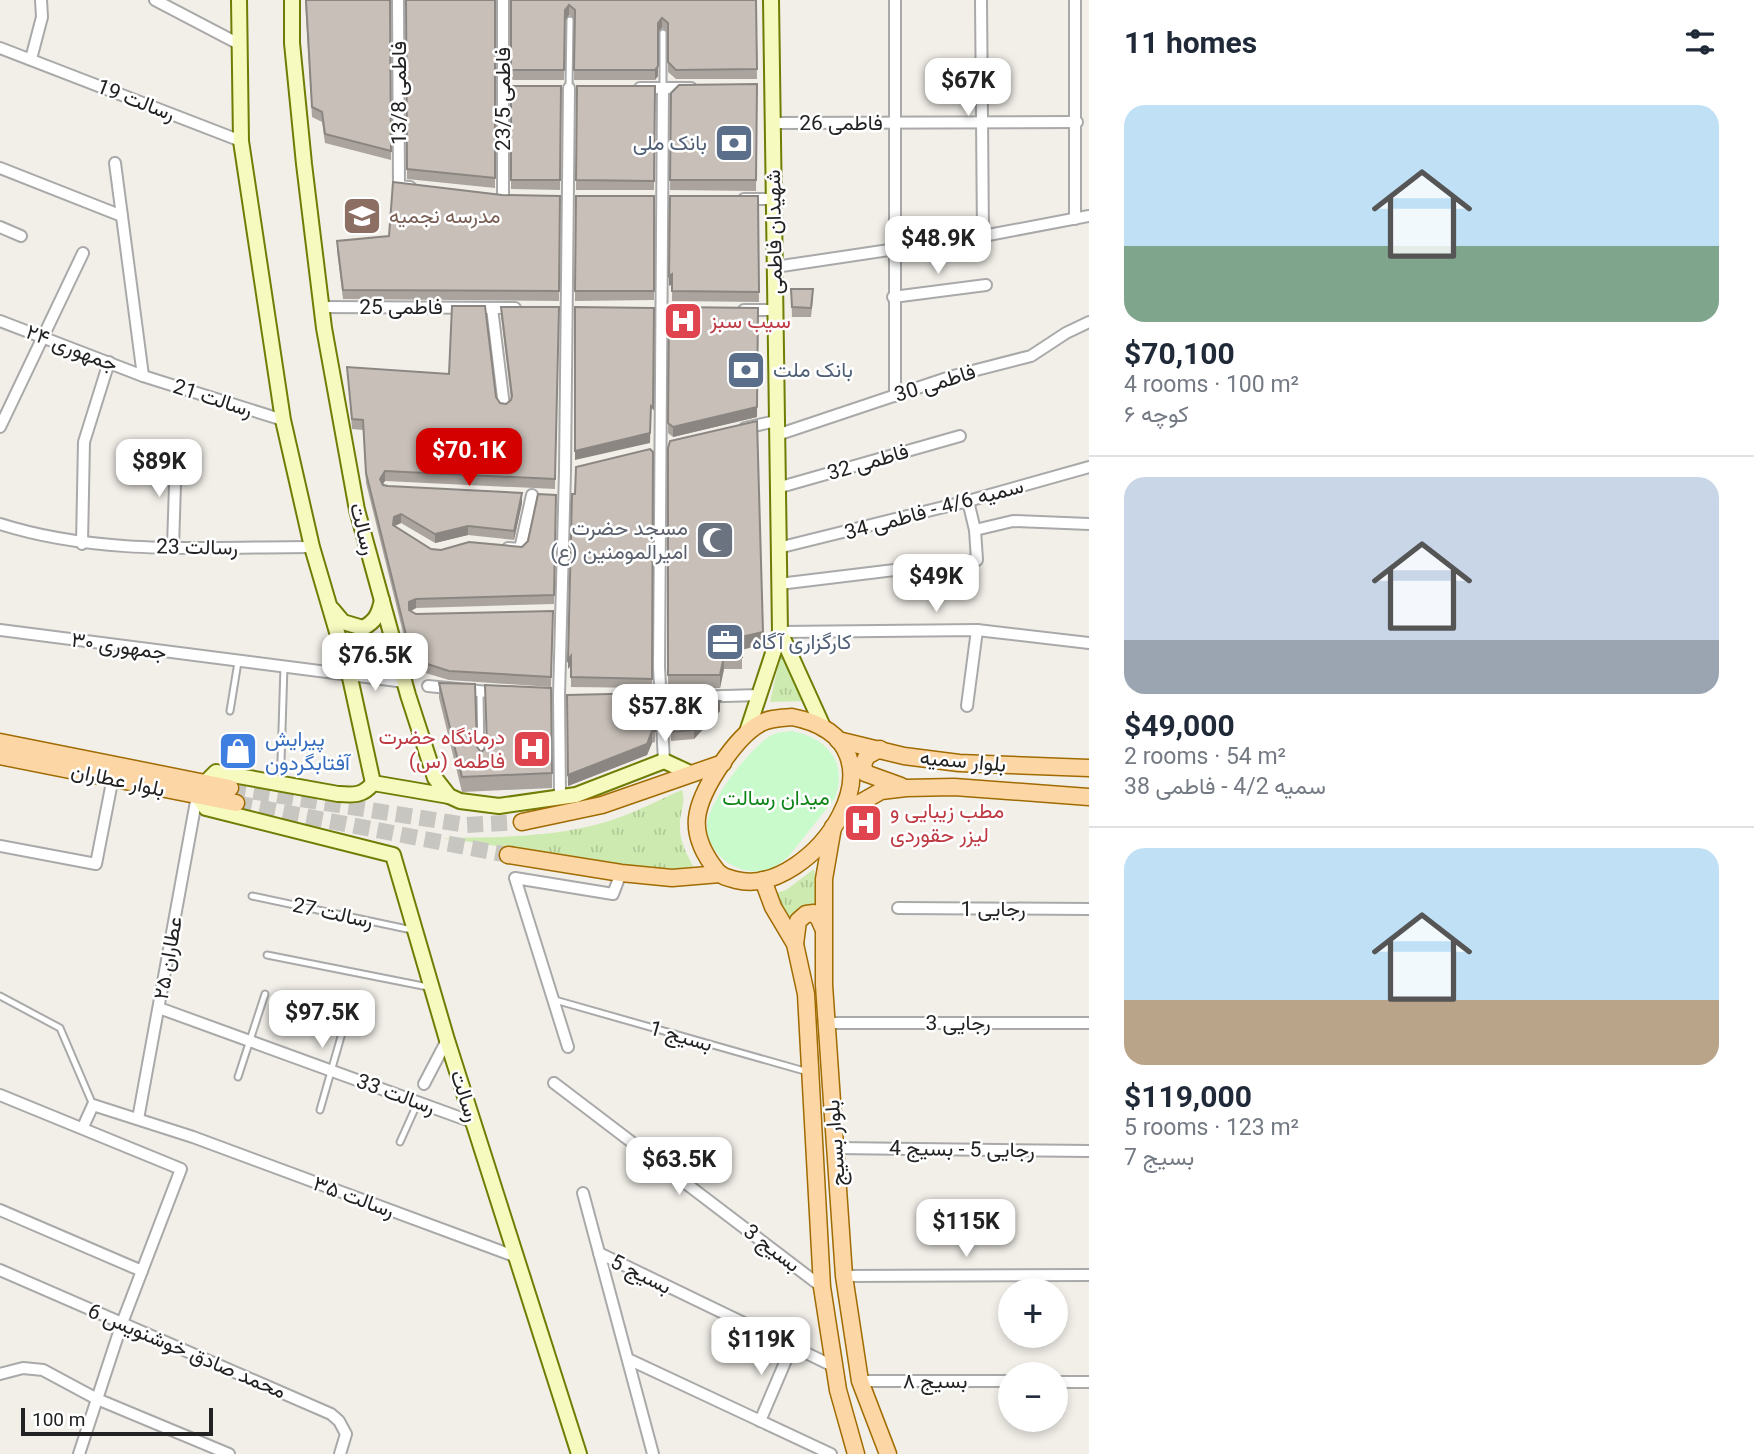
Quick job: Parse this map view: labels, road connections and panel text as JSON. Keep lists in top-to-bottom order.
{
  "streets": {
    "main road": ["بلوار سمیه", "بلوار عطاران", "بلوار بسیج"],
    "street": [
      "فاطمی 13/8",
      "فاطمی 23/5",
      "رسالت 19",
      "فاطمی 26",
      "شهیدان فاطمی",
      "فاطمی 25",
      "جمهوری ۲۴",
      "فاطمی 30",
      "رسالت 21",
      "فاطمی 32",
      "سمیه 4/6 - فاطمی 34",
      "رسالت",
      "رسالت 23",
      "جمهوری ۳۰",
      "رجایی 1",
      "عطاران ۲۵",
      "رجایی 3",
      "رسالت 33",
      "رجایی 5 - بسیج 4",
      "رسالت ۳۵",
      "بسیج 3",
      "بسیج 5",
      "محمد صادق خوشنویس 6",
      "بسیج ۸"
    ],
    "lane": ["رسالت 27", "بسیج 1"]
  },
  "crossings": [
    ["فاطمی 26", "شهیدان فاطمی"],
    ["شهیدان فاطمی", "فاطمی 30"],
    ["شهیدان فاطمی", "فاطمی 32"],
    ["شهیدان فاطمی", "سمیه 4/6 - فاطمی 34"],
    ["فاطمی 25", "رسالت"],
    ["جمهوری ۲۴", "رسالت 21"],
    ["رسالت", "جمهوری ۳۰"],
    ["رسالت", "بلوار عطاران"],
    ["رسالت", "رسالت 27"],
    ["رسالت", "عطاران ۲۵"],
    ["رسالت", "رسالت 33"],
    ["رسالت", "رسالت ۳۵"],
    ["بلوار سمیه", "بلوار بسیج"],
    ["بلوار عطاران", "عطاران ۲۵"],
    ["عطاران ۲۵", "رسالت 33"],
    ["عطاران ۲۵", "رسالت ۳۵"],
    ["رجایی 3", "بلوار بسیج"],
    ["بسیج 1", "بلوار بسیج"],
    ["بلوار بسیج", "رجایی 5 - بسیج 4"],
    ["بلوار بسیج", "بسیج 3"],
    ["بلوار بسیج", "بسیج 5"],
    ["بلوار بسیج", "بسیج ۸"]
  ],
  "parks": ["میدان رسالت"],
  "places": {
    "bank": ["بانک ملی", "بانک ملت"],
    "school or university": ["مدرسه نجمیه"],
    "hospital": ["سیب سبز", "درمانگاه حضرت فاطمه (س)", "مطب زیبایی و لیزر حقوردی"],
    "mosque": ["مسجد حضرت امیرالمومنین (ع)"],
    "office": ["کارگزاری آگاه"],
    "shop": ["پیرایش آفتابگردون"]
  },
  "scale_bar": "100 m",
  "page": {
    "heading": "11 homes",
    "price": [
      "$67K",
      "$48.9K",
      "$70.1K",
      "$89K",
      "$49K",
      "$76.5K",
      "$57.8K",
      "$97.5K",
      "$63.5K",
      "$115K",
      "$119K"
    ],
    "list": [
      {
        "name": "$70,100",
        "note": "4 rooms · 100 m² · کوچه ۶"
      },
      {
        "name": "$49,000",
        "note": "2 rooms · 54 m² · سمیه 4/2 - فاطمی 38"
      },
      {
        "name": "$119,000",
        "note": "5 rooms · 123 m² · بسیج 7"
      }
    ],
    "map_buttons": ["+", "−"],
    "scale": "100 m"
  }
}
